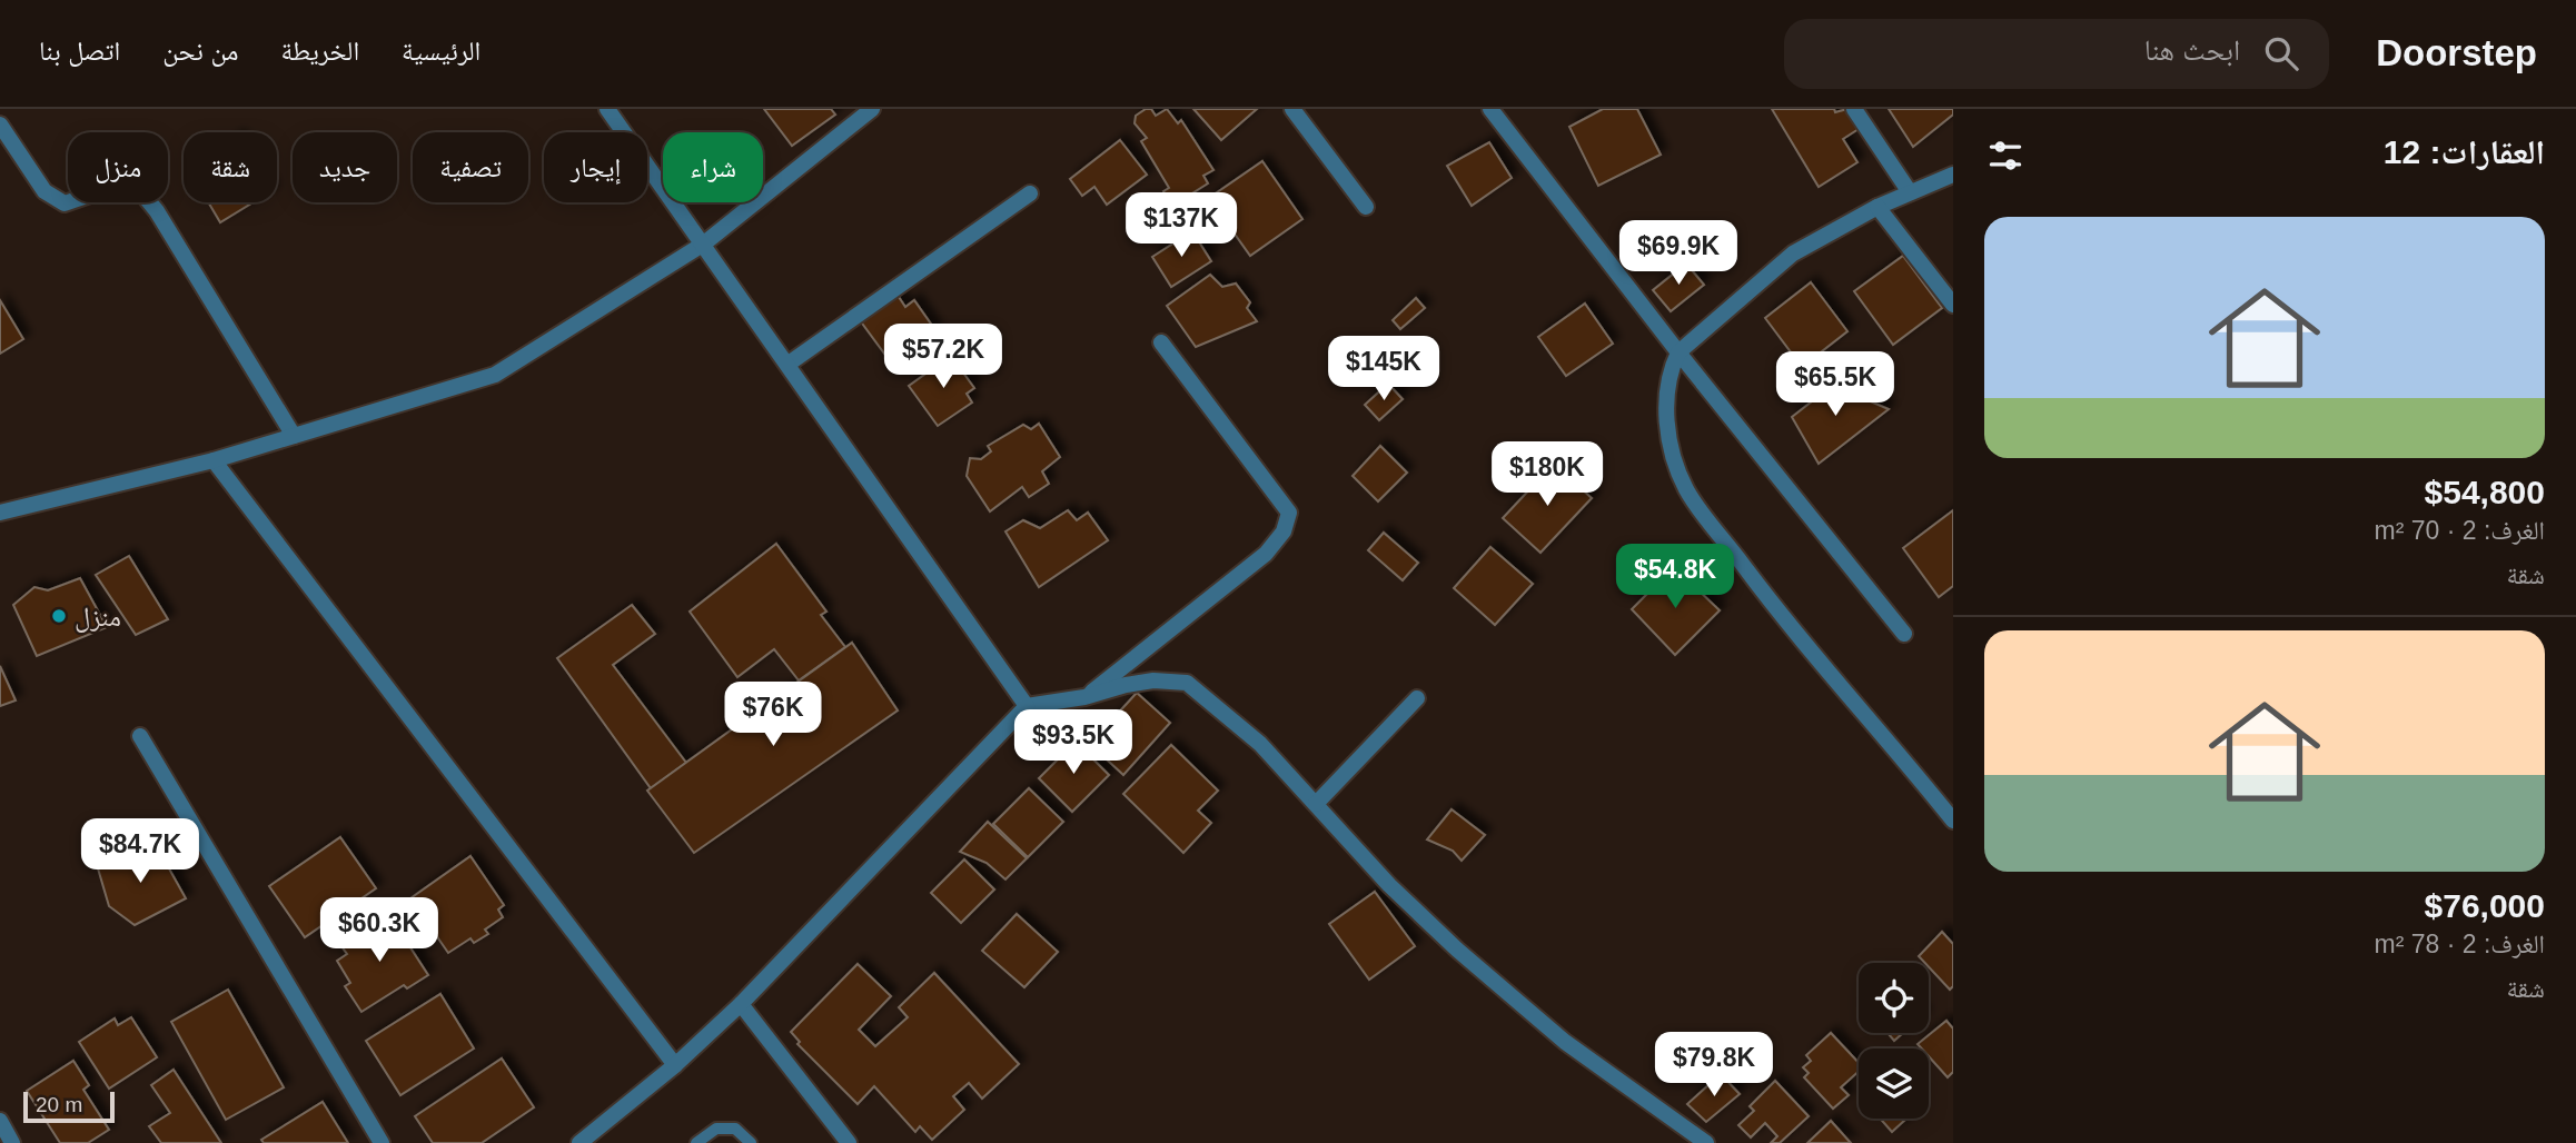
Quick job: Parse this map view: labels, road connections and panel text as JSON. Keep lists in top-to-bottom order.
{
  "places": ["منزل"],
  "scale_bar": "20 m",
  "page": {
    "header": "Doorstep",
    "search": "ابحث هنا",
    "nav": [
      "الرئيسية",
      "الخريطة",
      "من نحن",
      "اتصل بنا"
    ],
    "heading": "العقارات: 12",
    "chip": [
      "شراء",
      "إيجار",
      "تصفية",
      "جديد",
      "شقة",
      "منزل"
    ],
    "price": [
      "$137K",
      "$69.9K",
      "$57.2K",
      "$145K",
      "$65.5K",
      "$180K",
      "$54.8K",
      "$76K",
      "$93.5K",
      "$84.7K",
      "$60.3K",
      "$79.8K"
    ],
    "list": [
      {
        "name": "$54,800",
        "note": "الغرف: 2 · 70 m² · شقة"
      },
      {
        "name": "$76,000",
        "note": "الغرف: 2 · 78 m² · شقة"
      }
    ],
    "scale": "20 m"
  }
}
